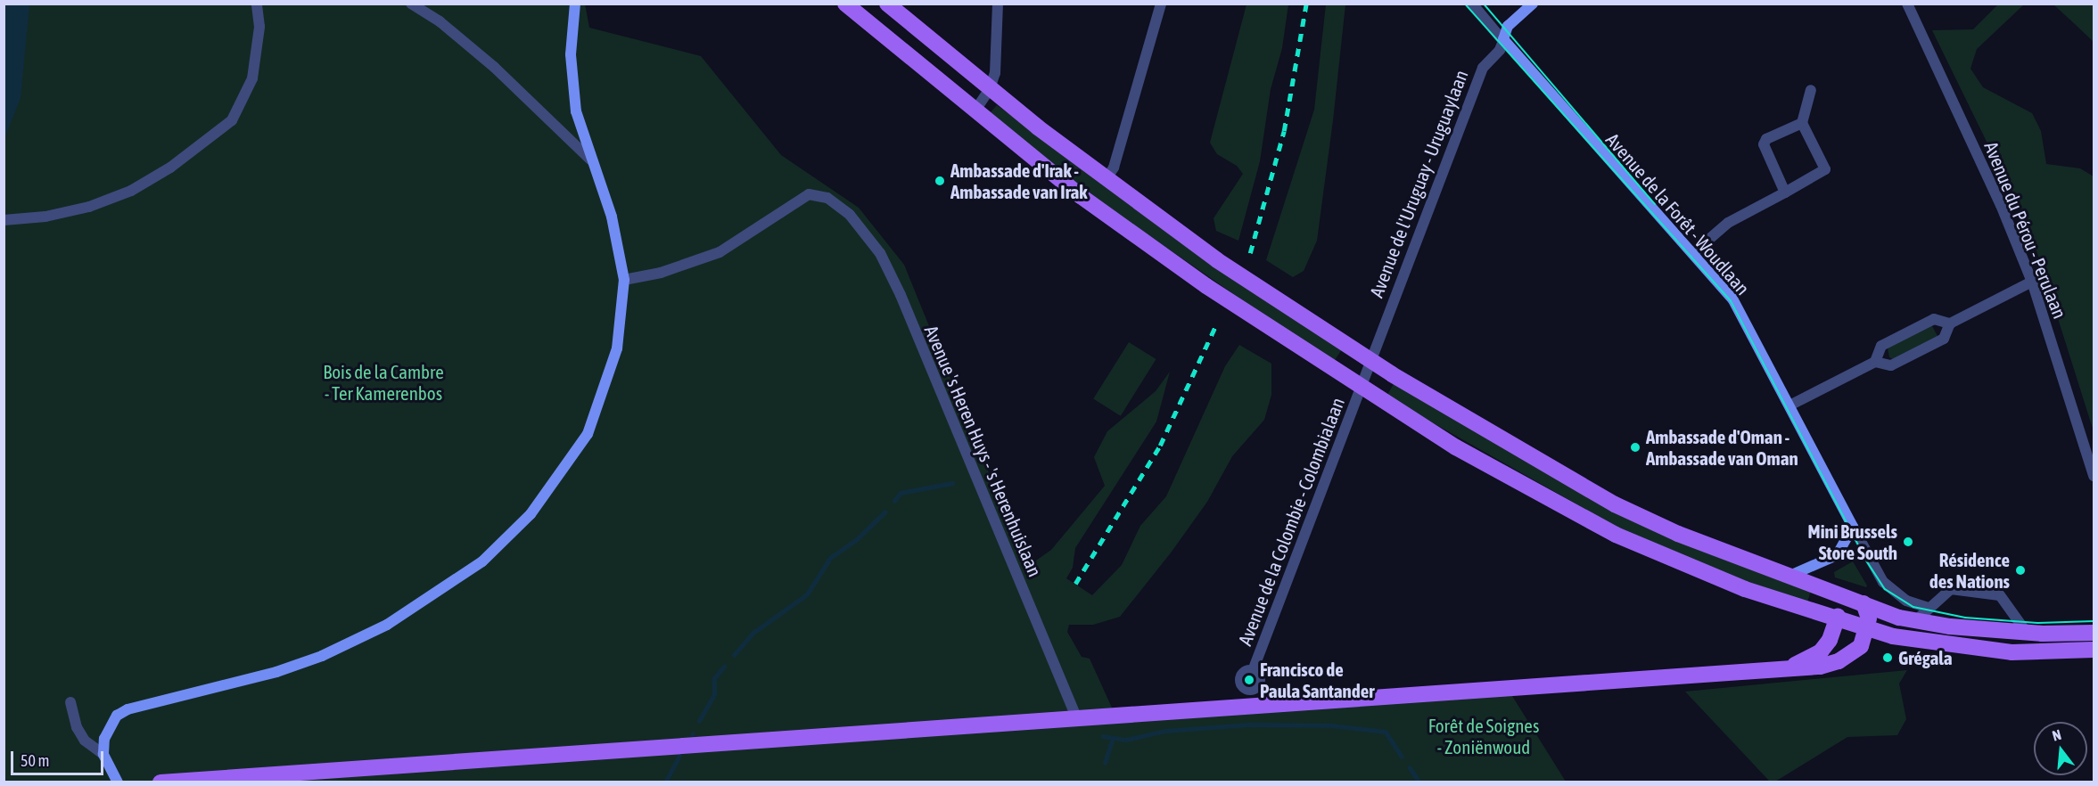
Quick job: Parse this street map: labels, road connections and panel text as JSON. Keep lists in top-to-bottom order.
{
  "streets": {
    "street": [
      "Avenue de l'Uruguay - Uruguaylaan",
      "Avenue de la Forêt - Woudlaan",
      "Avenue du Pérou - Perulaan",
      "Avenue 's Heren Huys - 's Herenhuislaan",
      "Avenue de la Colombie - Colombialaan"
    ]
  },
  "crossings": [
    ["Avenue de l'Uruguay - Uruguaylaan", "Avenue de la Forêt - Woudlaan"],
    ["Avenue de l'Uruguay - Uruguaylaan", "Avenue de la Colombie - Colombialaan"]
  ],
  "parks": ["Bois de la Cambre - Ter Kamerenbos", "Forêt de Soignes - Zoniënwoud"],
  "places": [
    "Ambassade d'Irak - Ambassade van Irak",
    "Ambassade d'Oman - Ambassade van Oman",
    "Mini Brussels Store South",
    "Résidence des Nations",
    "Grégala",
    "Francisco de Paula Santander"
  ],
  "scale_bar": "50 m",
  "north": "top"
}
